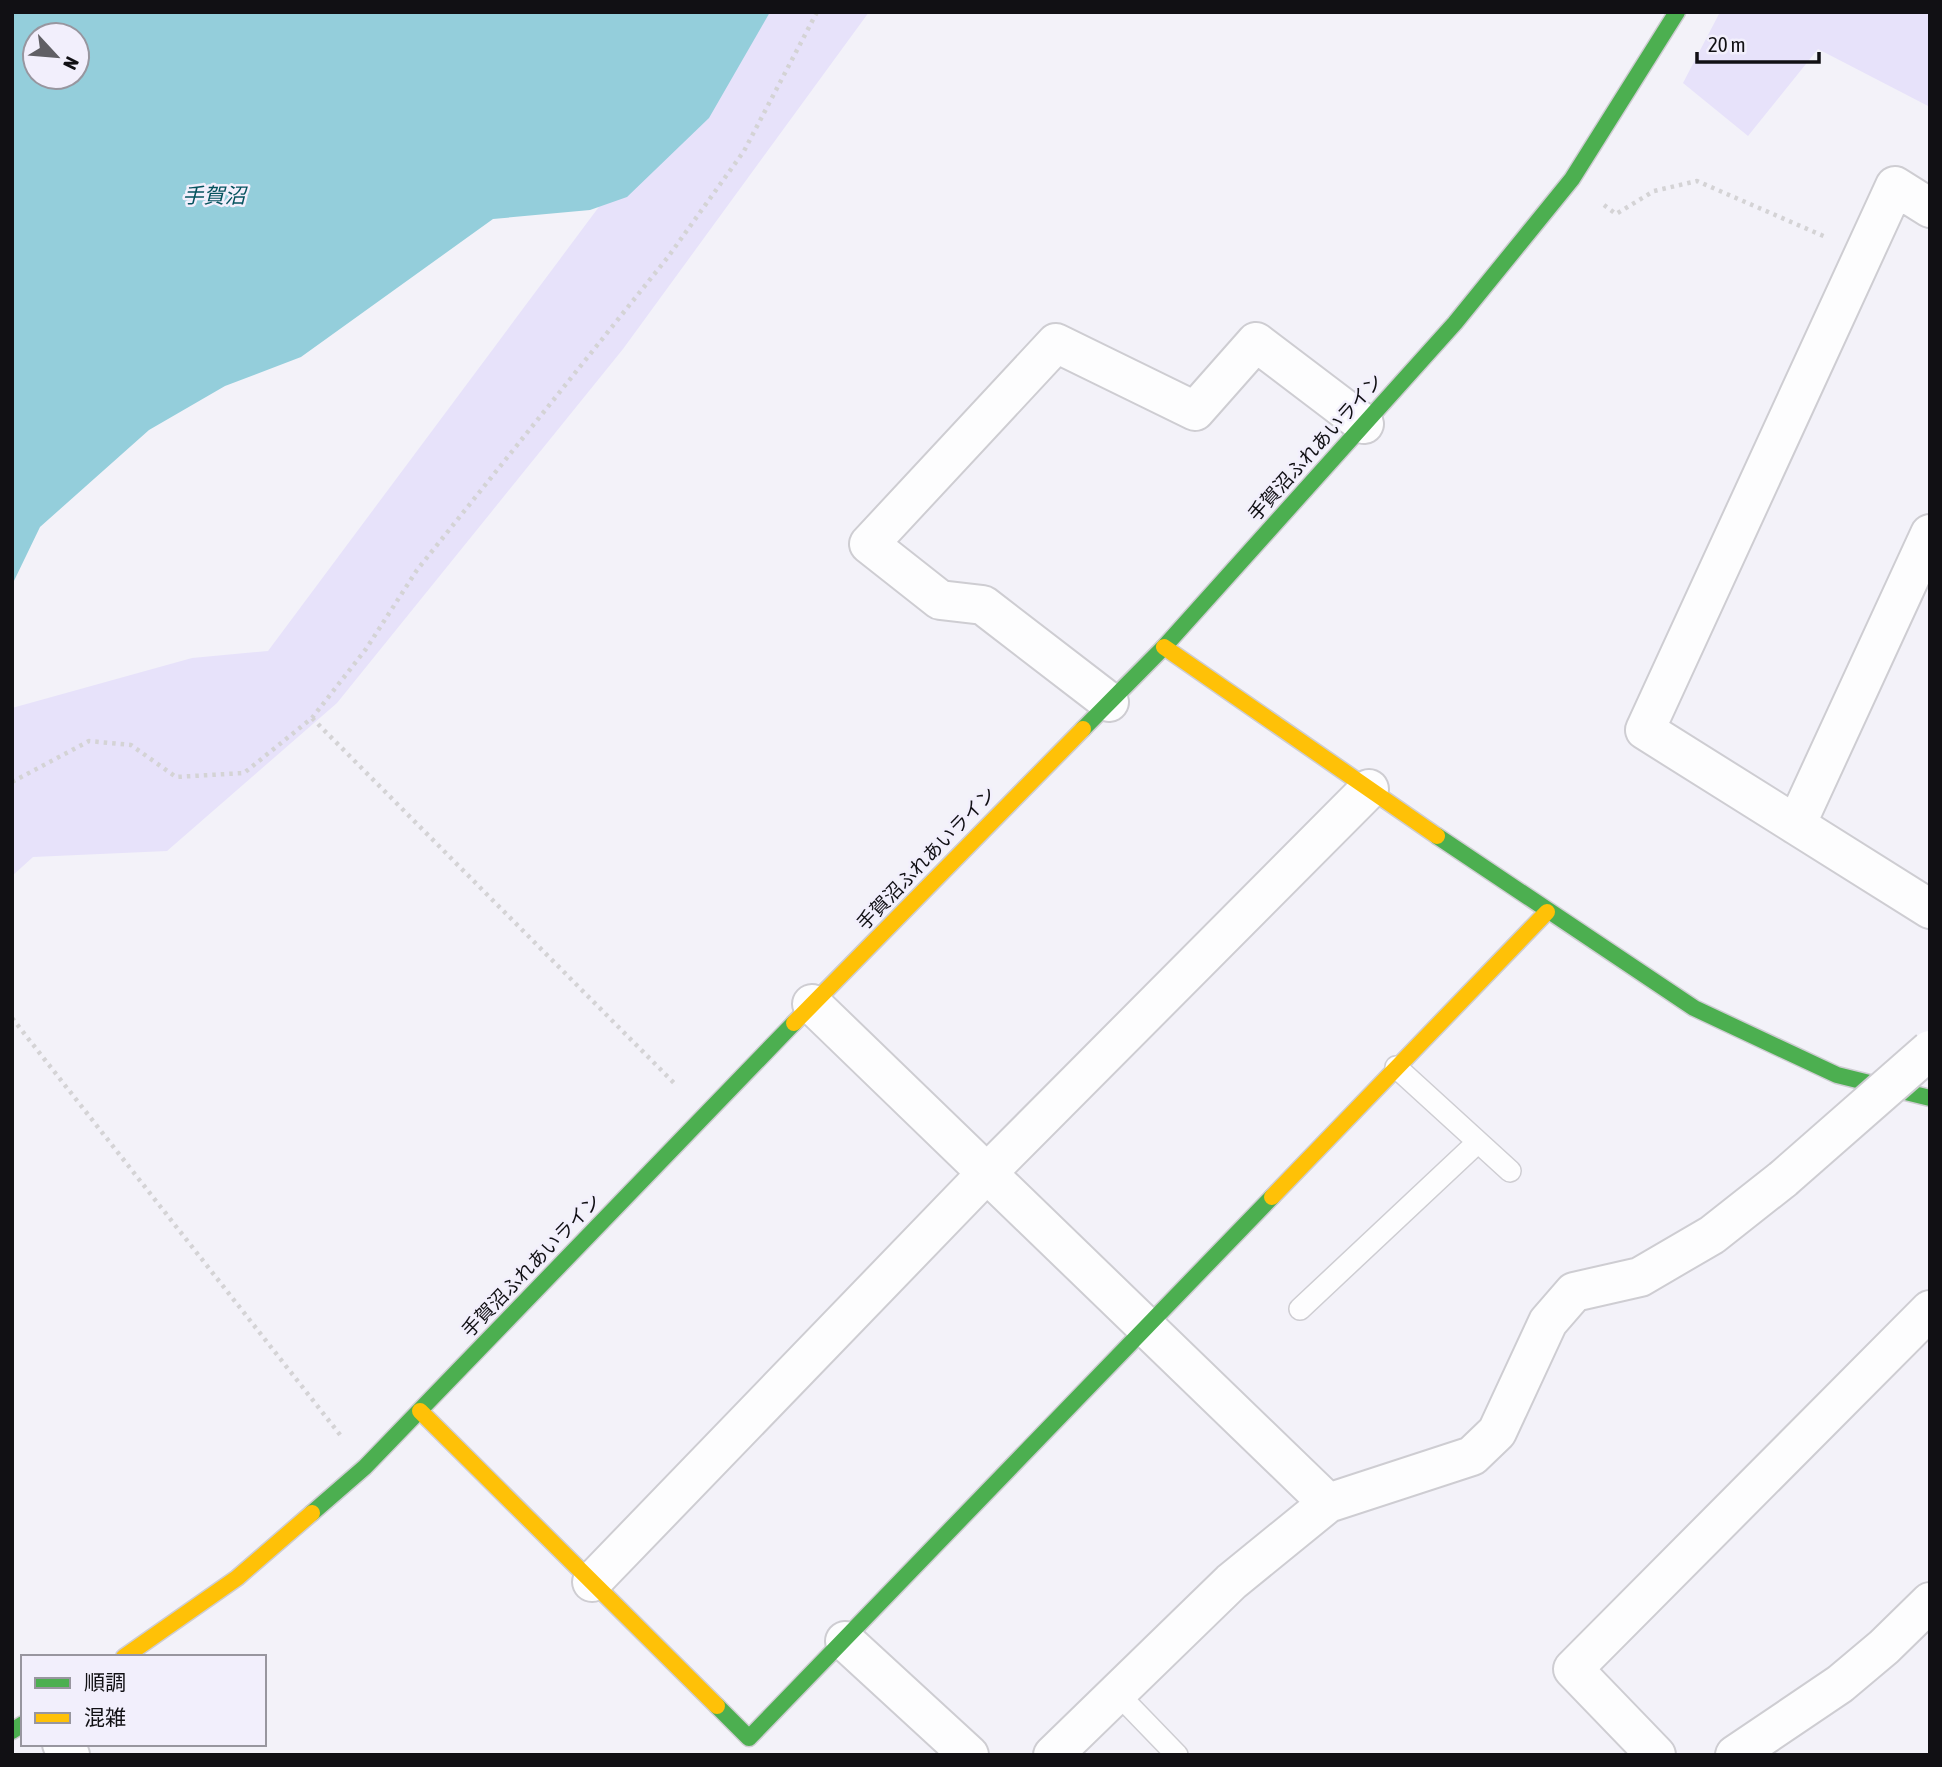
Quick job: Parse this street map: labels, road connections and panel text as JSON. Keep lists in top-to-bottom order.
{
  "streets": {
    "street": ["手賀沼ふれあいライン"]
  },
  "water": ["手賀沼"],
  "legend": ["順調", "混雑"],
  "scale_bar": "20 m",
  "north": "bottom right"
}
